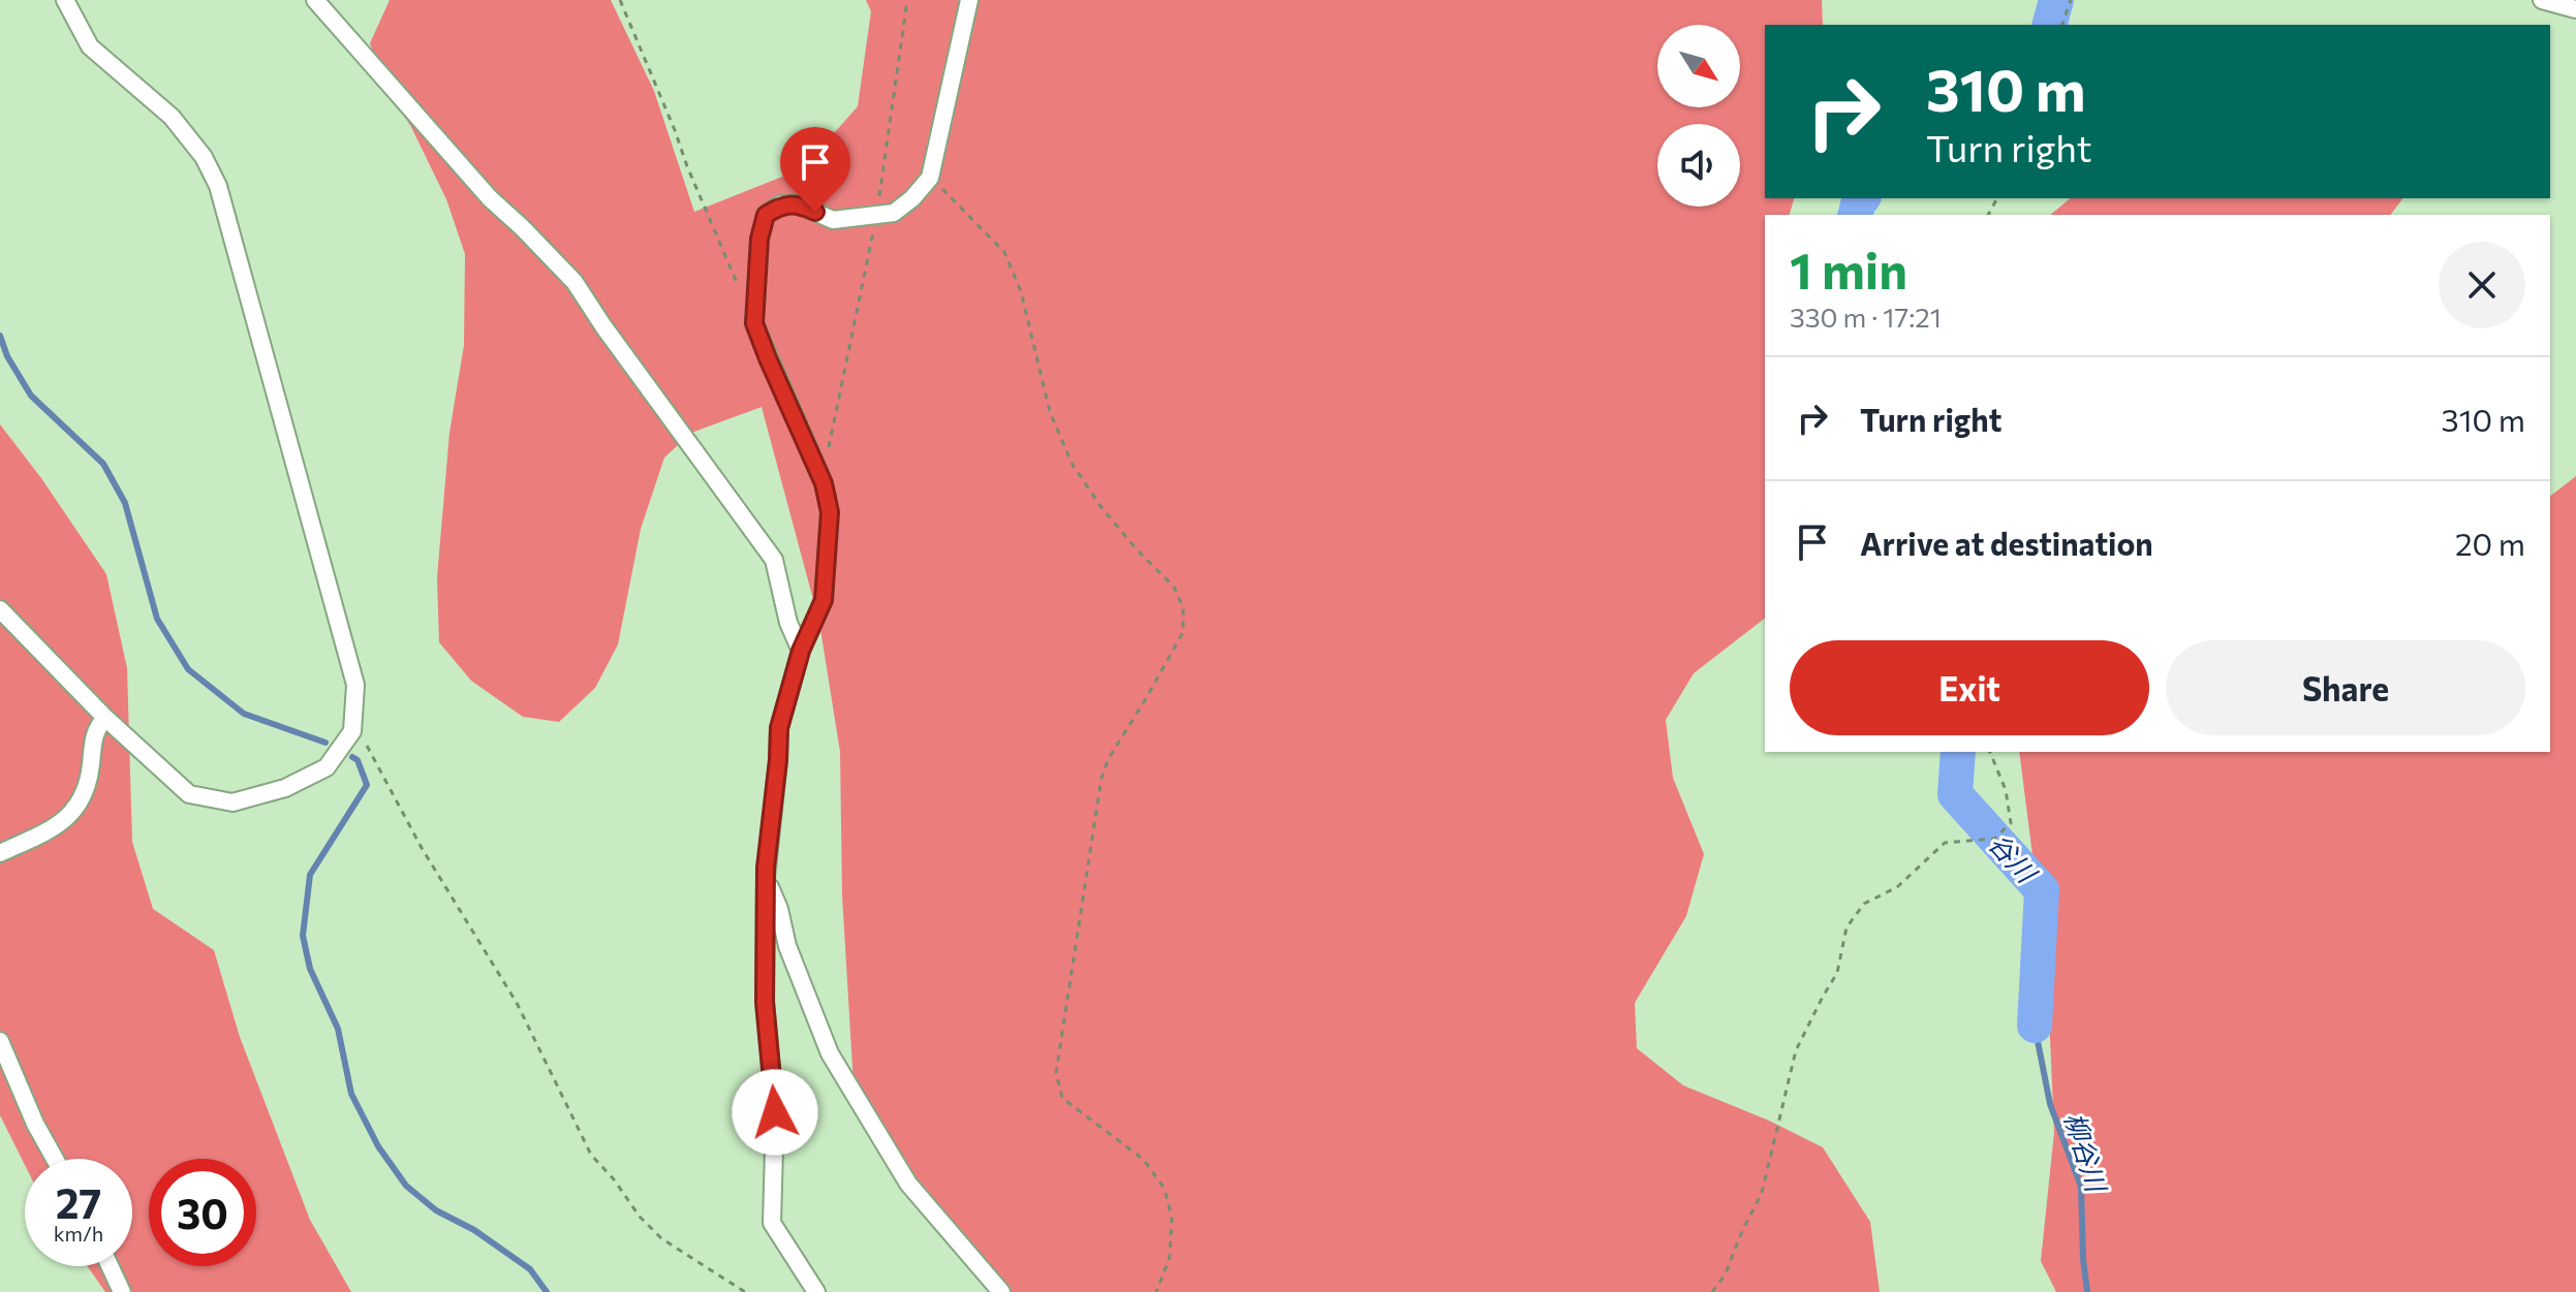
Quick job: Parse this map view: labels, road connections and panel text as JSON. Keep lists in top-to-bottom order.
{
  "water": ["谷川", "柳谷川"],
  "north": "bottom right",
  "page": {
    "turn": ["310 m", "Turn right"],
    "heading": ["1 min", "330 m · 17:21"],
    "list": [
      {
        "name": "Turn right",
        "value": "310 m"
      },
      {
        "name": "Arrive at destination",
        "value": "20 m"
      }
    ],
    "buttons": ["Exit", "Share"],
    "speed": "27 km/h",
    "limit": "30"
  }
}
